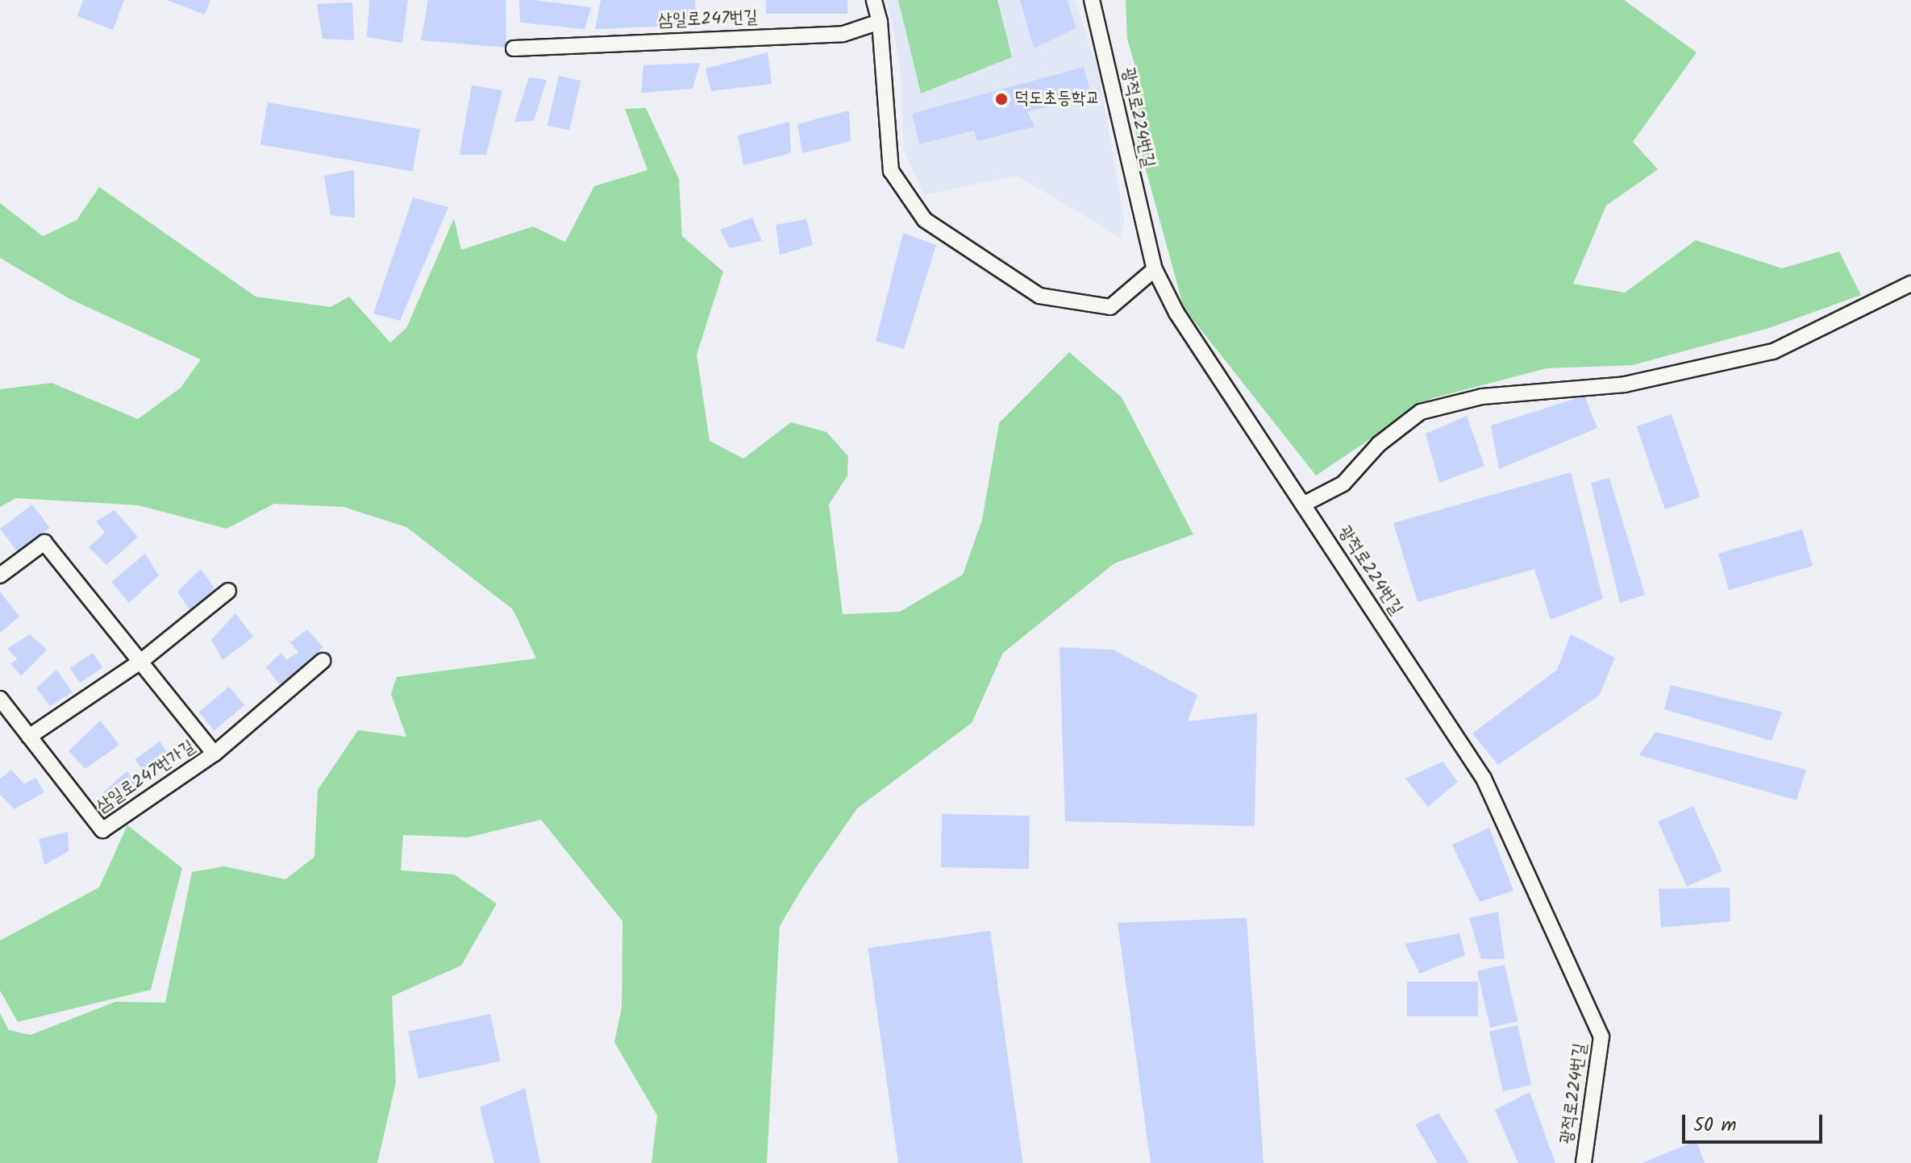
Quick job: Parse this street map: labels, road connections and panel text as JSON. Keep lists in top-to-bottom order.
{
  "streets": {
    "street": ["삼일로247번길", "광적로224번길", "삼일로247번가길"]
  },
  "places": ["덕도초등학교"],
  "scale_bar": "50 m"
}
